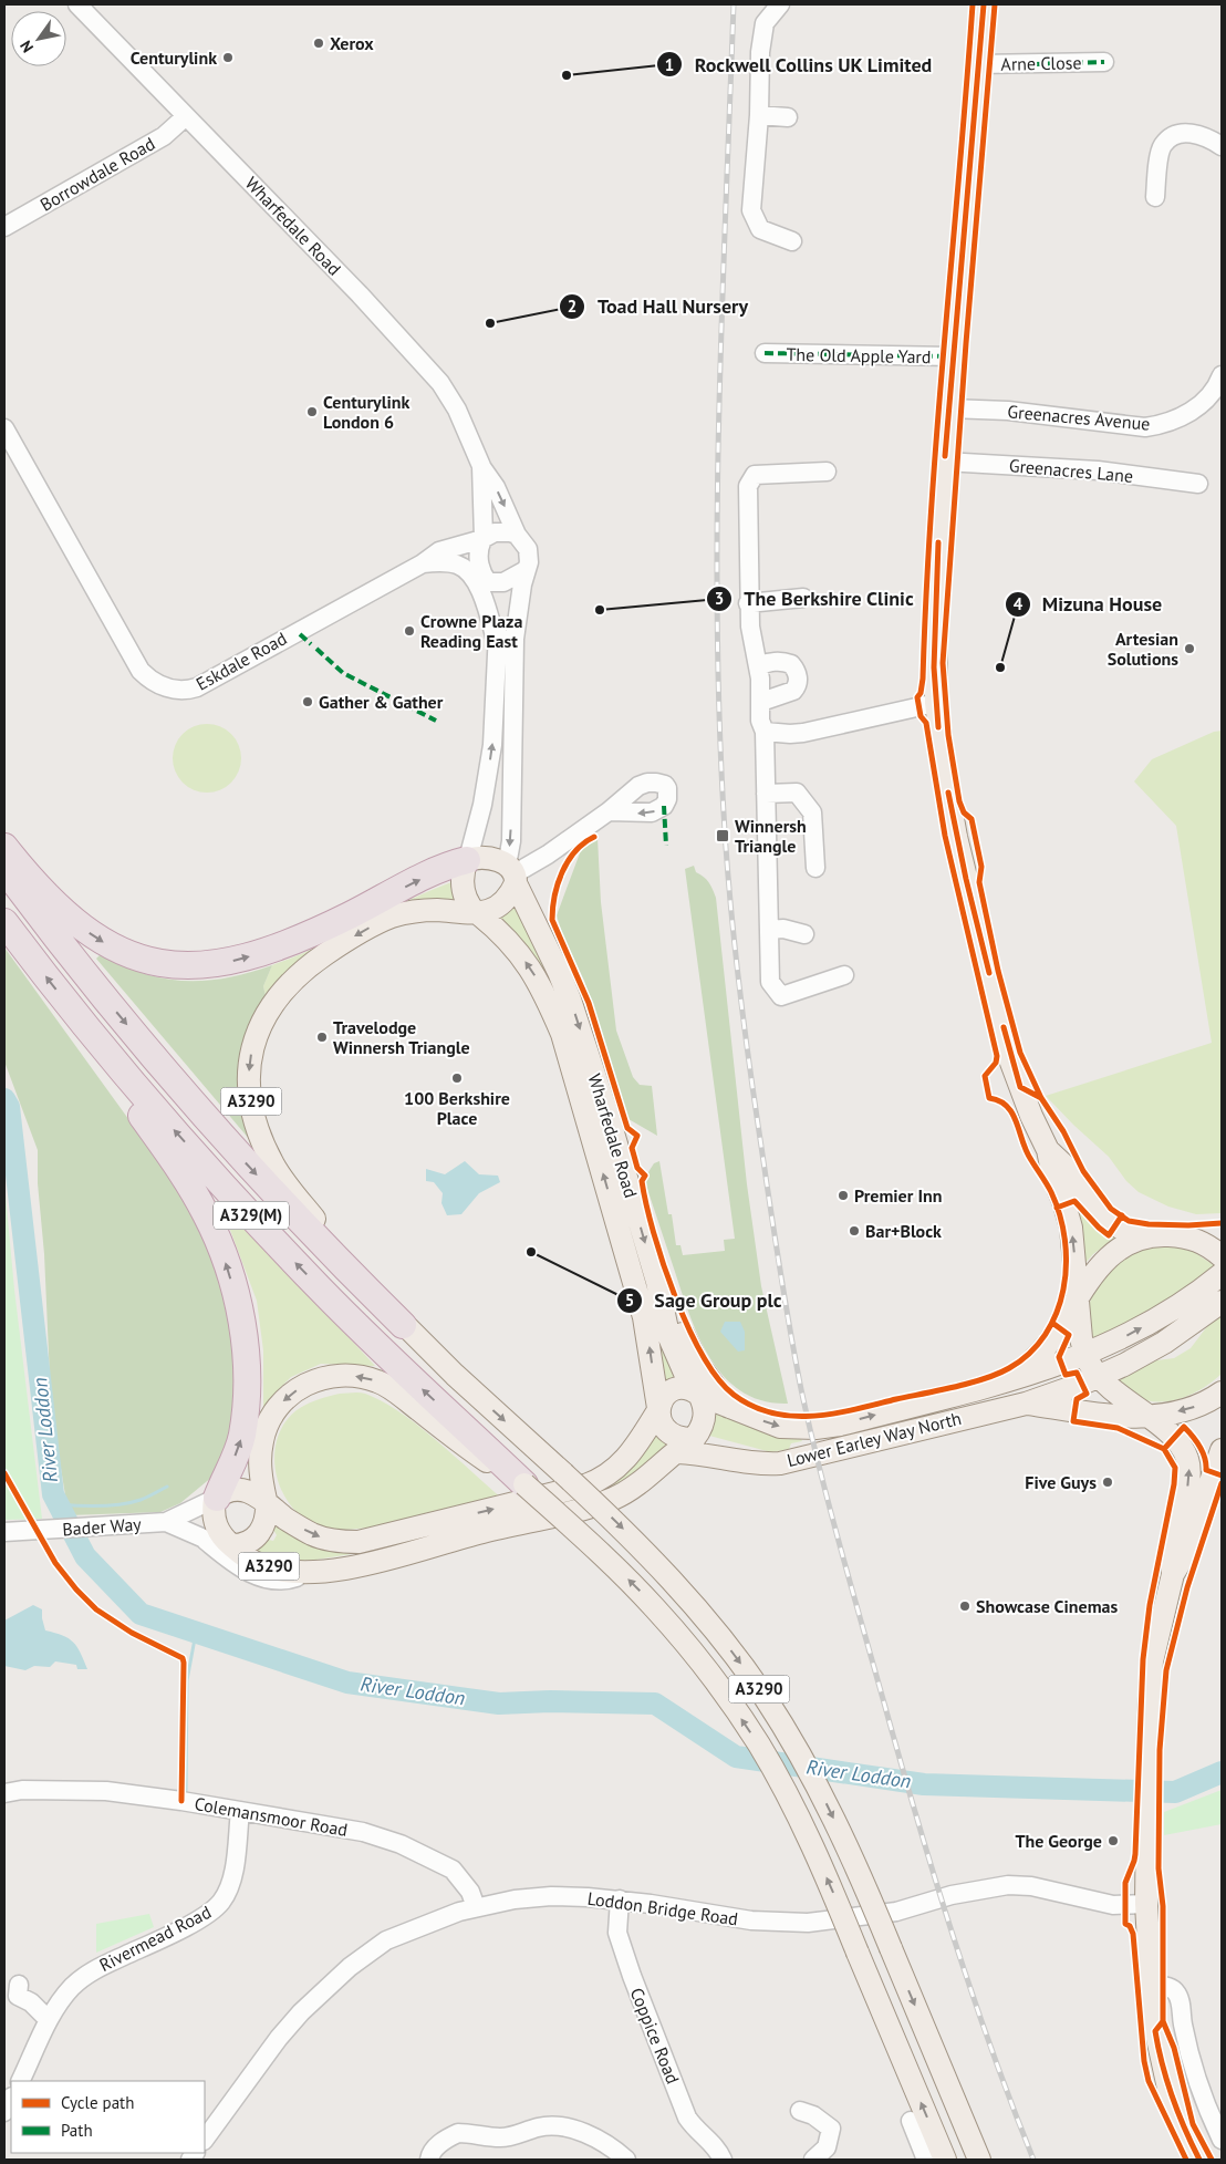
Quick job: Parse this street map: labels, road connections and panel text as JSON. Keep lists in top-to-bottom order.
{
  "streets": {
    "highway": ["A329(M)"],
    "main road": ["Wharfedale Road", "A3290", "Lower Earley Way North"],
    "street": [
      "Arne Close",
      "Borrowdale Road",
      "The Old Apple Yard",
      "Greenacres Avenue",
      "Greenacres Lane",
      "Eskdale Road",
      "Bader Way",
      "Colemansmoor Road",
      "Loddon Bridge Road",
      "Rivermead Road",
      "Coppice Road"
    ]
  },
  "crossings": [
    ["Borrowdale Road", "Wharfedale Road"],
    ["Wharfedale Road", "Eskdale Road"],
    ["Wharfedale Road", "A3290"],
    ["Wharfedale Road", "Lower Earley Way North"],
    ["A3290", "A329(M)"],
    ["A3290", "Lower Earley Way North"],
    ["A3290", "Bader Way"],
    ["A329(M)", "Bader Way"],
    ["Colemansmoor Road", "Loddon Bridge Road"],
    ["Colemansmoor Road", "Rivermead Road"],
    ["Loddon Bridge Road", "Coppice Road"]
  ],
  "water": ["River Loddon"],
  "places": {
    "other": [
      "Xerox",
      "Centurylink",
      "Rockwell Collins UK Limited",
      "Toad Hall Nursery",
      "Centurylink London 6",
      "The Berkshire Clinic",
      "Crowne Plaza Reading East",
      "Artesian Solutions",
      "Mizuna House",
      "Gather & Gather",
      "Travelodge Winnersh Triangle",
      "100 Berkshire Place",
      "Premier Inn",
      "Bar+Block",
      "Sage Group plc",
      "Five Guys",
      "Showcase Cinemas",
      "The George"
    ],
    "transit": ["Winnersh Triangle"]
  },
  "legend": ["Cycle path", "Path"],
  "north": "bottom left"
}
